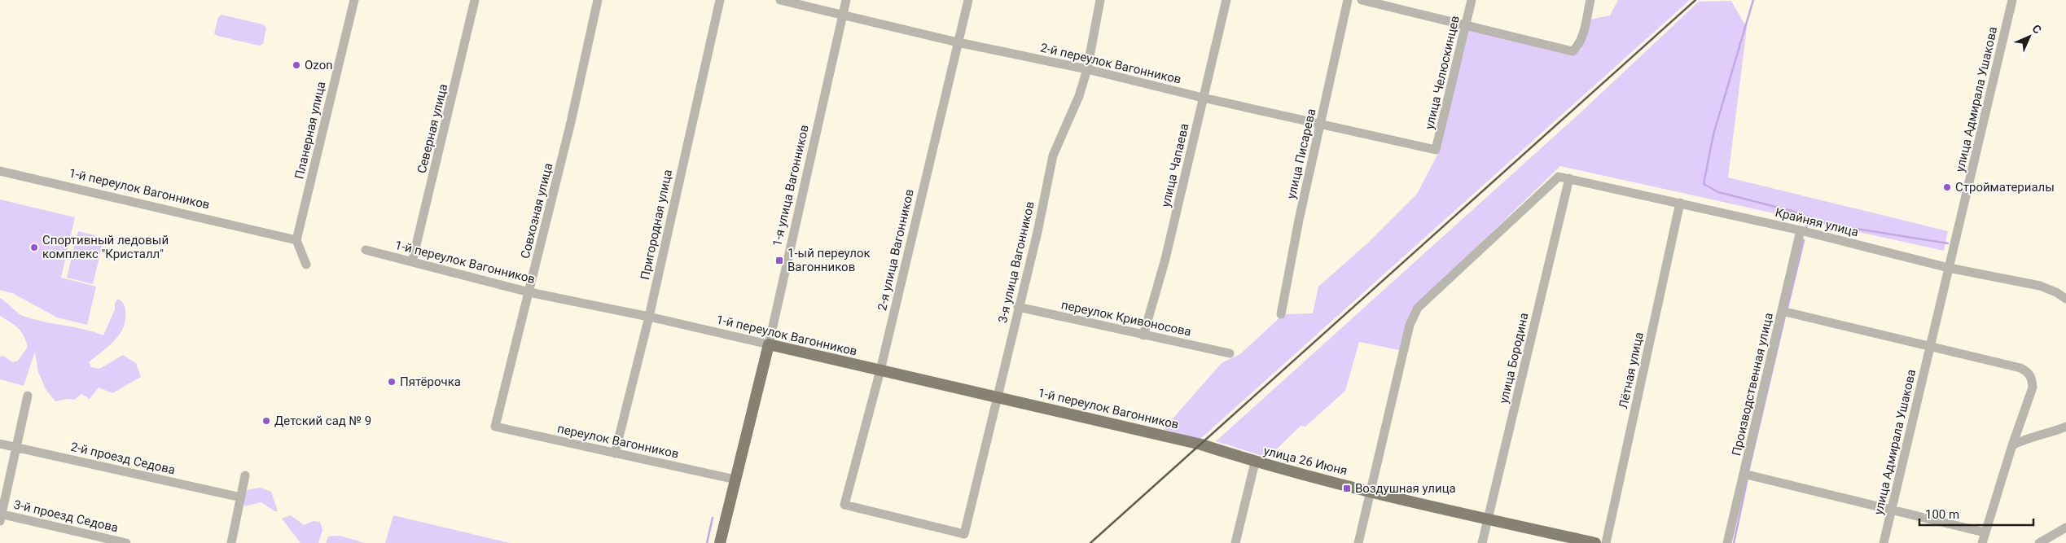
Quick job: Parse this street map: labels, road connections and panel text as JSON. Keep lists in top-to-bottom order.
{
  "streets": {
    "main road": ["1-я улица Вагонников", "1-й переулок Вагонников", "улица 26 Июня"],
    "street": [
      "2-й переулок Вагонников",
      "улица Челюскинцев",
      "улица Адмирала Ушакова",
      "Северная улица",
      "Планерная улица",
      "улица Писарева",
      "улица Чапаева",
      "Совхозная улица",
      "Крайняя улица",
      "Пригородная улица",
      "2-я улица Вагонников",
      "3-я улица Вагонников",
      "переулок Кривоносова",
      "улица Бородина",
      "Лётная улица",
      "Производственная улица",
      "переулок Вагонников",
      "2-й проезд Седова",
      "3-й проезд Седова"
    ]
  },
  "crossings": [
    ["2-й переулок Вагонников", "улица Челюскинцев"],
    ["2-й переулок Вагонников", "улица Писарева"],
    ["2-й переулок Вагонников", "улица Чапаева"],
    ["2-й переулок Вагонников", "1-я улица Вагонников"],
    ["2-й переулок Вагонников", "2-я улица Вагонников"],
    ["2-й переулок Вагонников", "3-я улица Вагонников"],
    ["улица Адмирала Ушакова", "Крайняя улица"],
    ["Северная улица", "1-й переулок Вагонников"],
    ["Планерная улица", "1-й переулок Вагонников"],
    ["улица Чапаева", "переулок Кривоносова"],
    ["1-я улица Вагонников", "1-й переулок Вагонников"],
    ["1-я улица Вагонников", "переулок Вагонников"],
    ["1-й переулок Вагонников", "Совхозная улица"],
    ["1-й переулок Вагонников", "Пригородная улица"],
    ["1-й переулок Вагонников", "2-я улица Вагонников"],
    ["1-й переулок Вагонников", "3-я улица Вагонников"],
    ["1-й переулок Вагонников", "улица 26 Июня"],
    ["Совхозная улица", "переулок Вагонников"],
    ["Крайняя улица", "улица Бородина"],
    ["Крайняя улица", "Лётная улица"],
    ["Крайняя улица", "Производственная улица"],
    ["Крайняя улица", "улица 26 Июня"],
    ["Пригородная улица", "переулок Вагонников"],
    ["2-я улица Вагонников", "3-я улица Вагонников"],
    ["3-я улица Вагонников", "переулок Кривоносова"],
    ["улица Бородина", "улица 26 Июня"]
  ],
  "places": {
    "other": [
      "Ozon",
      "Стройматериалы",
      "Спортивный ледовый комплекс \"Кристалл\"",
      "Пятёрочка",
      "Детский сад № 9"
    ],
    "transit": ["1-ый переулок Вагонников", "Воздушная улица"]
  },
  "scale_bar": "100 m",
  "north": "top right"
}
